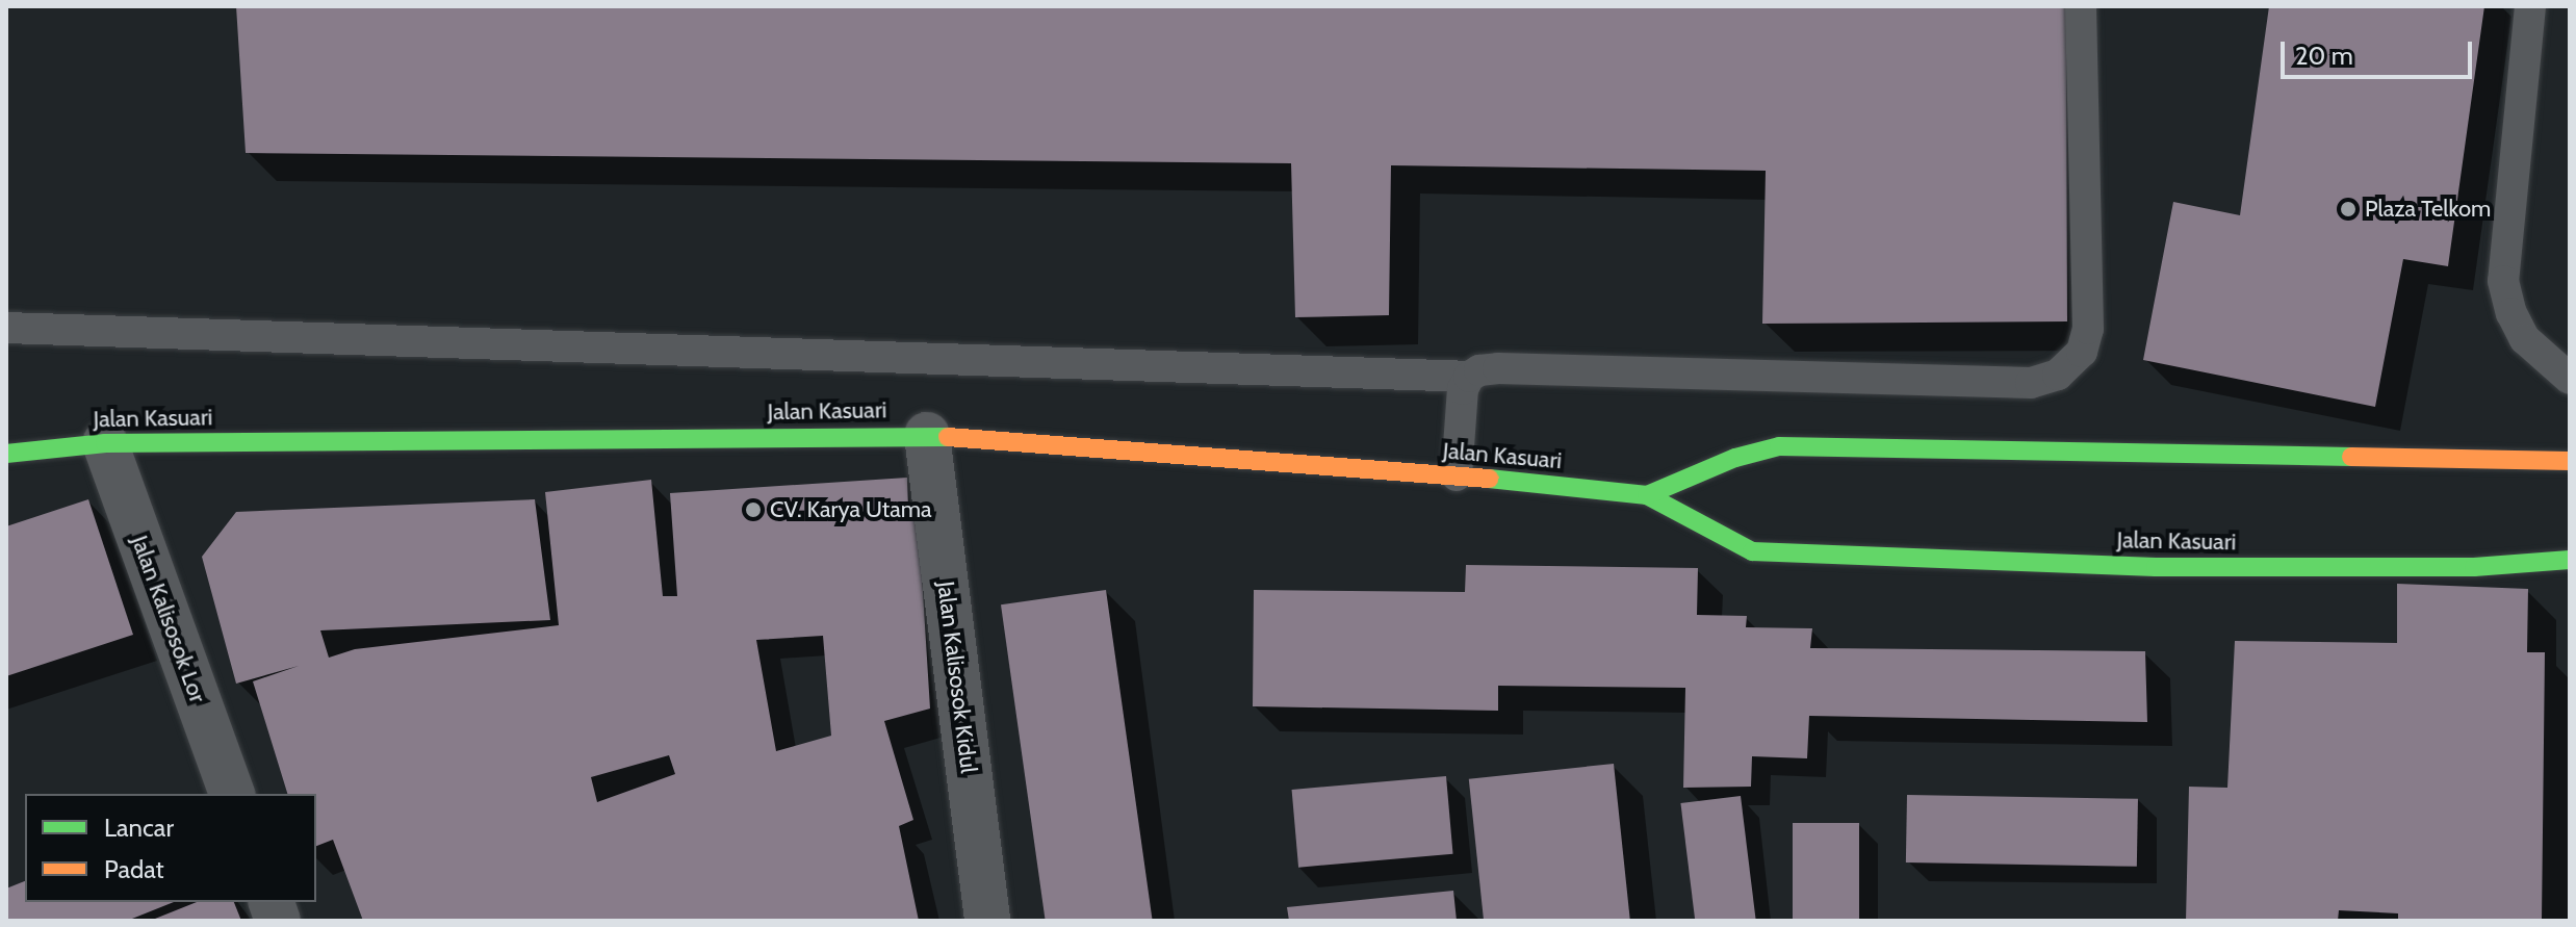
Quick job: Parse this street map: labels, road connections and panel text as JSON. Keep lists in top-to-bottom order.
{
  "streets": {
    "street": ["Jalan Kasuari", "Jalan Kalisosok Lor", "Jalan Kalisosok Kidul"]
  },
  "crossings": [
    ["Jalan Kasuari", "Jalan Kalisosok Lor"],
    ["Jalan Kasuari", "Jalan Kalisosok Kidul"]
  ],
  "places": ["Plaza Telkom", "CV. Karya Utama"],
  "legend": ["Lancar", "Padat"],
  "scale_bar": "20 m"
}
